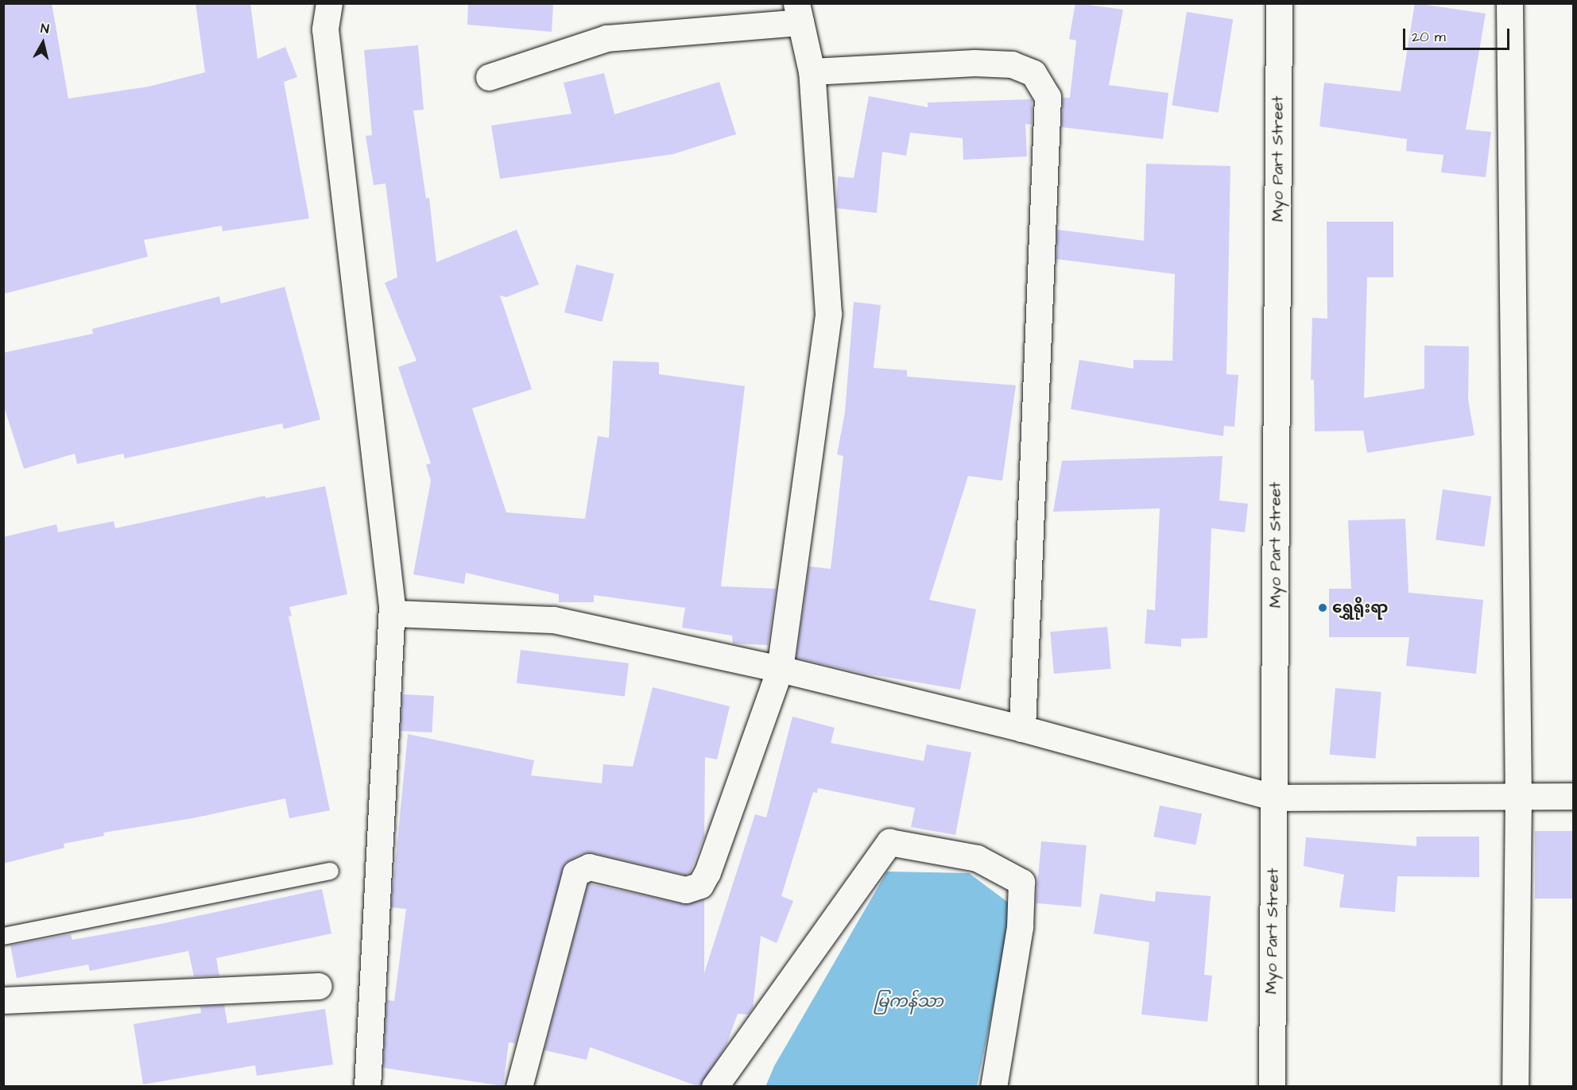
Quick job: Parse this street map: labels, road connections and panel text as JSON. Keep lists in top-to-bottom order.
{
  "streets": {
    "street": ["Myo Part Street"]
  },
  "water": ["မြကန်သာ"],
  "places": ["ရွှေရိုးရာ"],
  "scale_bar": "20 m",
  "north": "top"
}
